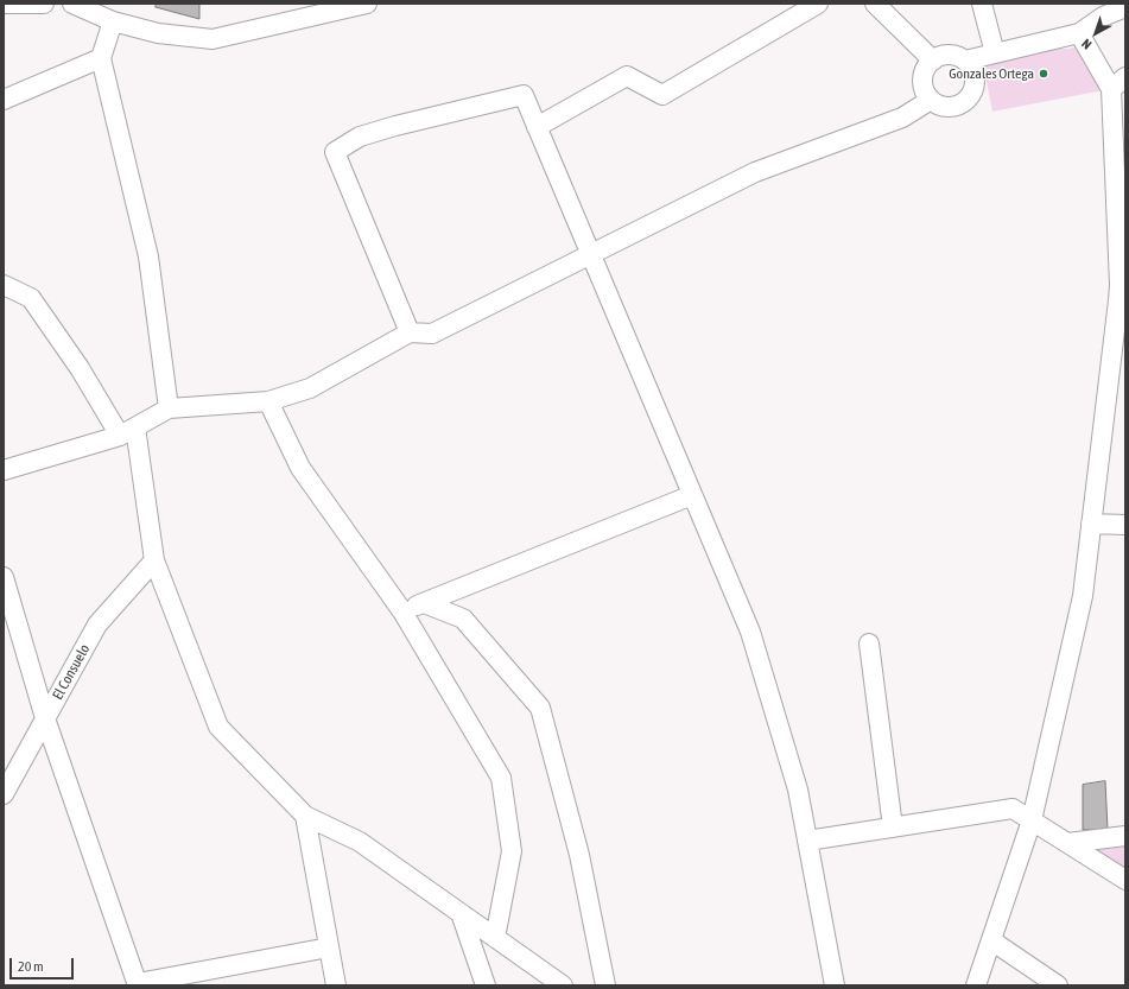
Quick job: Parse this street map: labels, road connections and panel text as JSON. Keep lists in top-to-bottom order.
{
  "streets": {
    "street": ["El Consuelo"]
  },
  "places": ["Gonzales Ortega"],
  "scale_bar": "20 m",
  "north": "bottom left"
}
